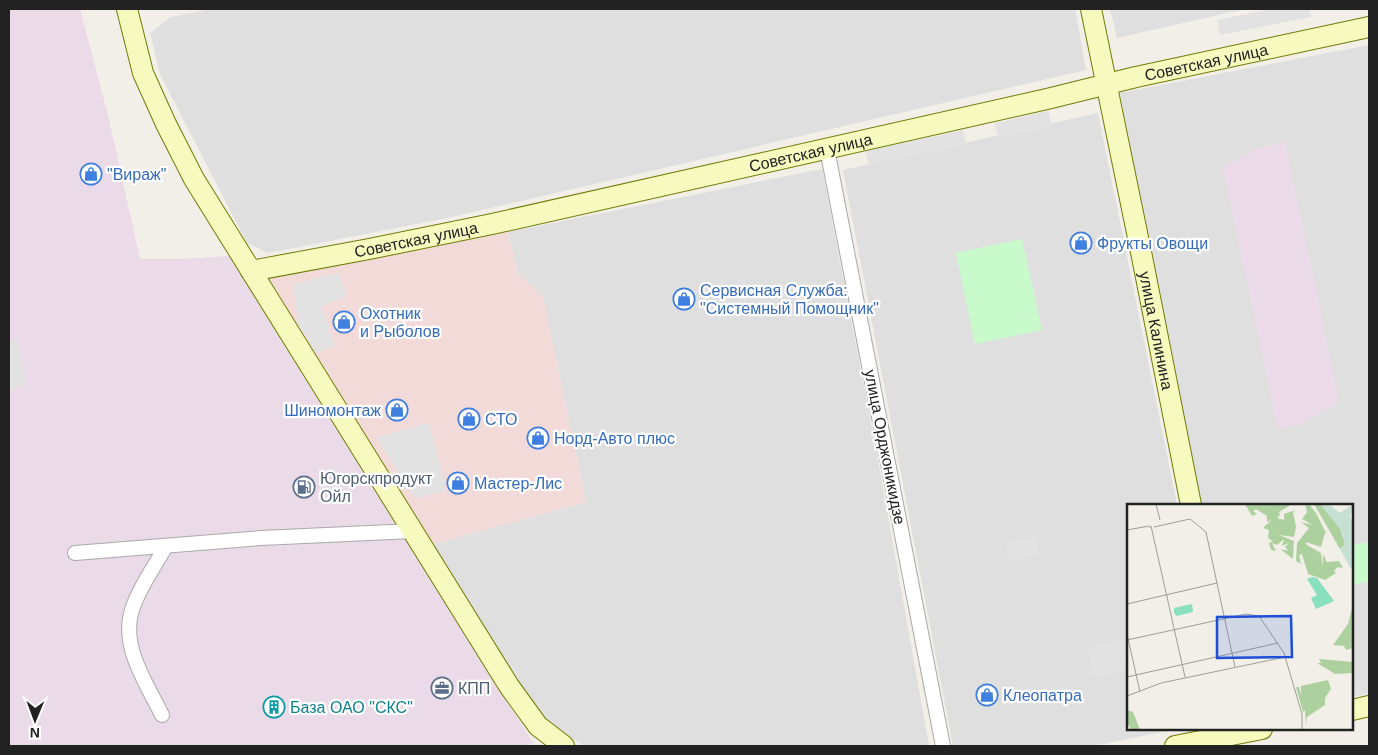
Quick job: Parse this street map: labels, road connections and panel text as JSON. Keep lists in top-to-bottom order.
{
  "streets": {
    "street": ["Советская улица", "улица Калинина", "улица Орджоникидзе"]
  },
  "crossings": [
    ["Советская улица", "улица Калинина"],
    ["Советская улица", "улица Орджоникидзе"]
  ],
  "places": {
    "shop": [
      "\"Вираж\"",
      "Фрукты Овощи",
      "Сервисная Служба: \"Системный Помощник\"",
      "Охотник и Рыболов",
      "Шиномонтаж",
      "СТО",
      "Норд-Авто плюс",
      "Мастер-Лис",
      "Клеопатра"
    ],
    "fuel station": ["Югорскпродукт Ойл"],
    "office": ["КПП"],
    "building": ["База ОАО \"СКС\""]
  },
  "north": "bottom"
}
